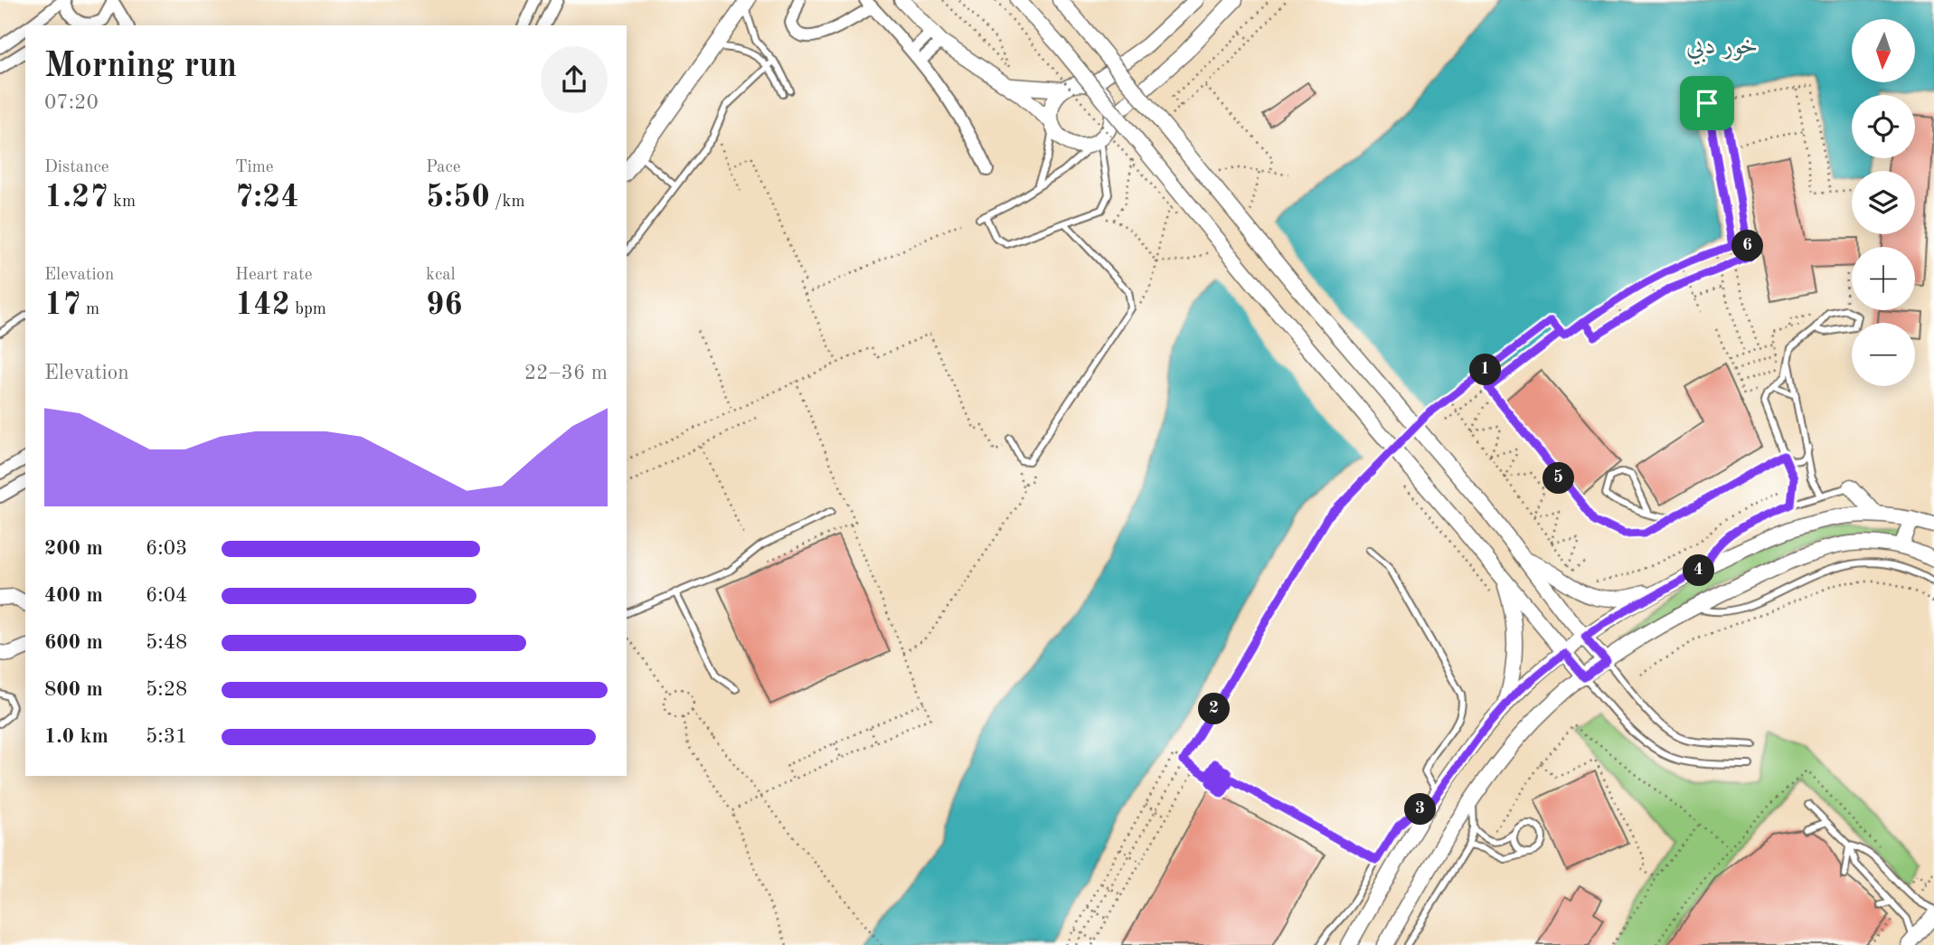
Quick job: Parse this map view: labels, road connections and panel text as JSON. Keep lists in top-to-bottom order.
{
  "water": ["خور دبي"],
  "north": "bottom",
  "page": {
    "map_buttons": ["+", "−"],
    "heading": ["Morning run", "07:20"],
    "stats": [
      ["Distance", "1.27 km"],
      ["Time", "7:24"],
      ["Pace", "5:50 /km"],
      ["Elevation", "17 m"],
      ["Heart rate", "142 bpm"],
      ["kcal", "96"]
    ],
    "pins": [
      "6",
      "1",
      "5",
      "4",
      "2",
      "3"
    ],
    "chart": ["Elevation", "22–36 m"],
    "list": [
      {
        "name": "200 m",
        "note": "6:03"
      },
      {
        "name": "400 m",
        "note": "6:04"
      },
      {
        "name": "600 m",
        "note": "5:48"
      },
      {
        "name": "800 m",
        "note": "5:28"
      },
      {
        "name": "1.0 km",
        "note": "5:31"
      }
    ]
  }
}
